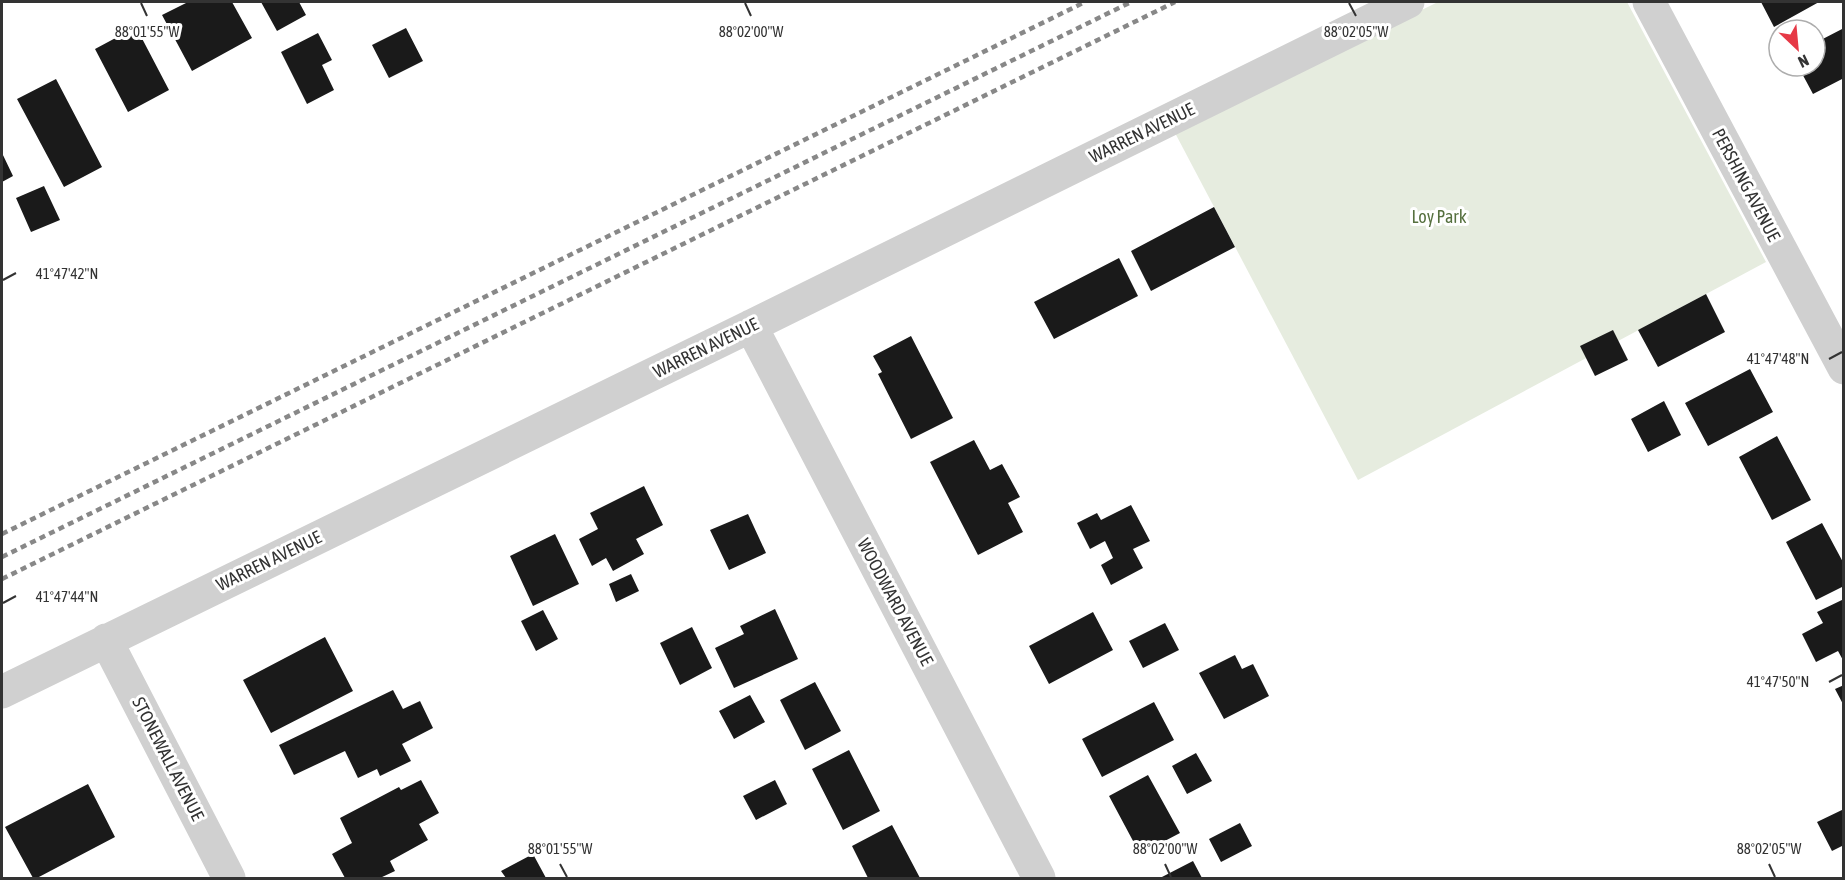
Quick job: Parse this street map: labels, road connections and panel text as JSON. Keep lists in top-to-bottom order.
{
  "streets": {
    "street": [
      "WARREN AVENUE",
      "PERSHING AVENUE",
      "WOODWARD AVENUE",
      "STONEWALL AVENUE"
    ]
  },
  "crossings": [
    ["WARREN AVENUE", "WOODWARD AVENUE"],
    ["WARREN AVENUE", "STONEWALL AVENUE"]
  ],
  "parks": ["Loy Park"],
  "north": "bottom right",
  "coordinates": [
    "88°01'55\"W",
    "88°02'00\"W",
    "88°02'05\"W",
    "41°47'42\"N",
    "41°47'48\"N",
    "41°47'44\"N",
    "41°47'50\"N"
  ]
}
